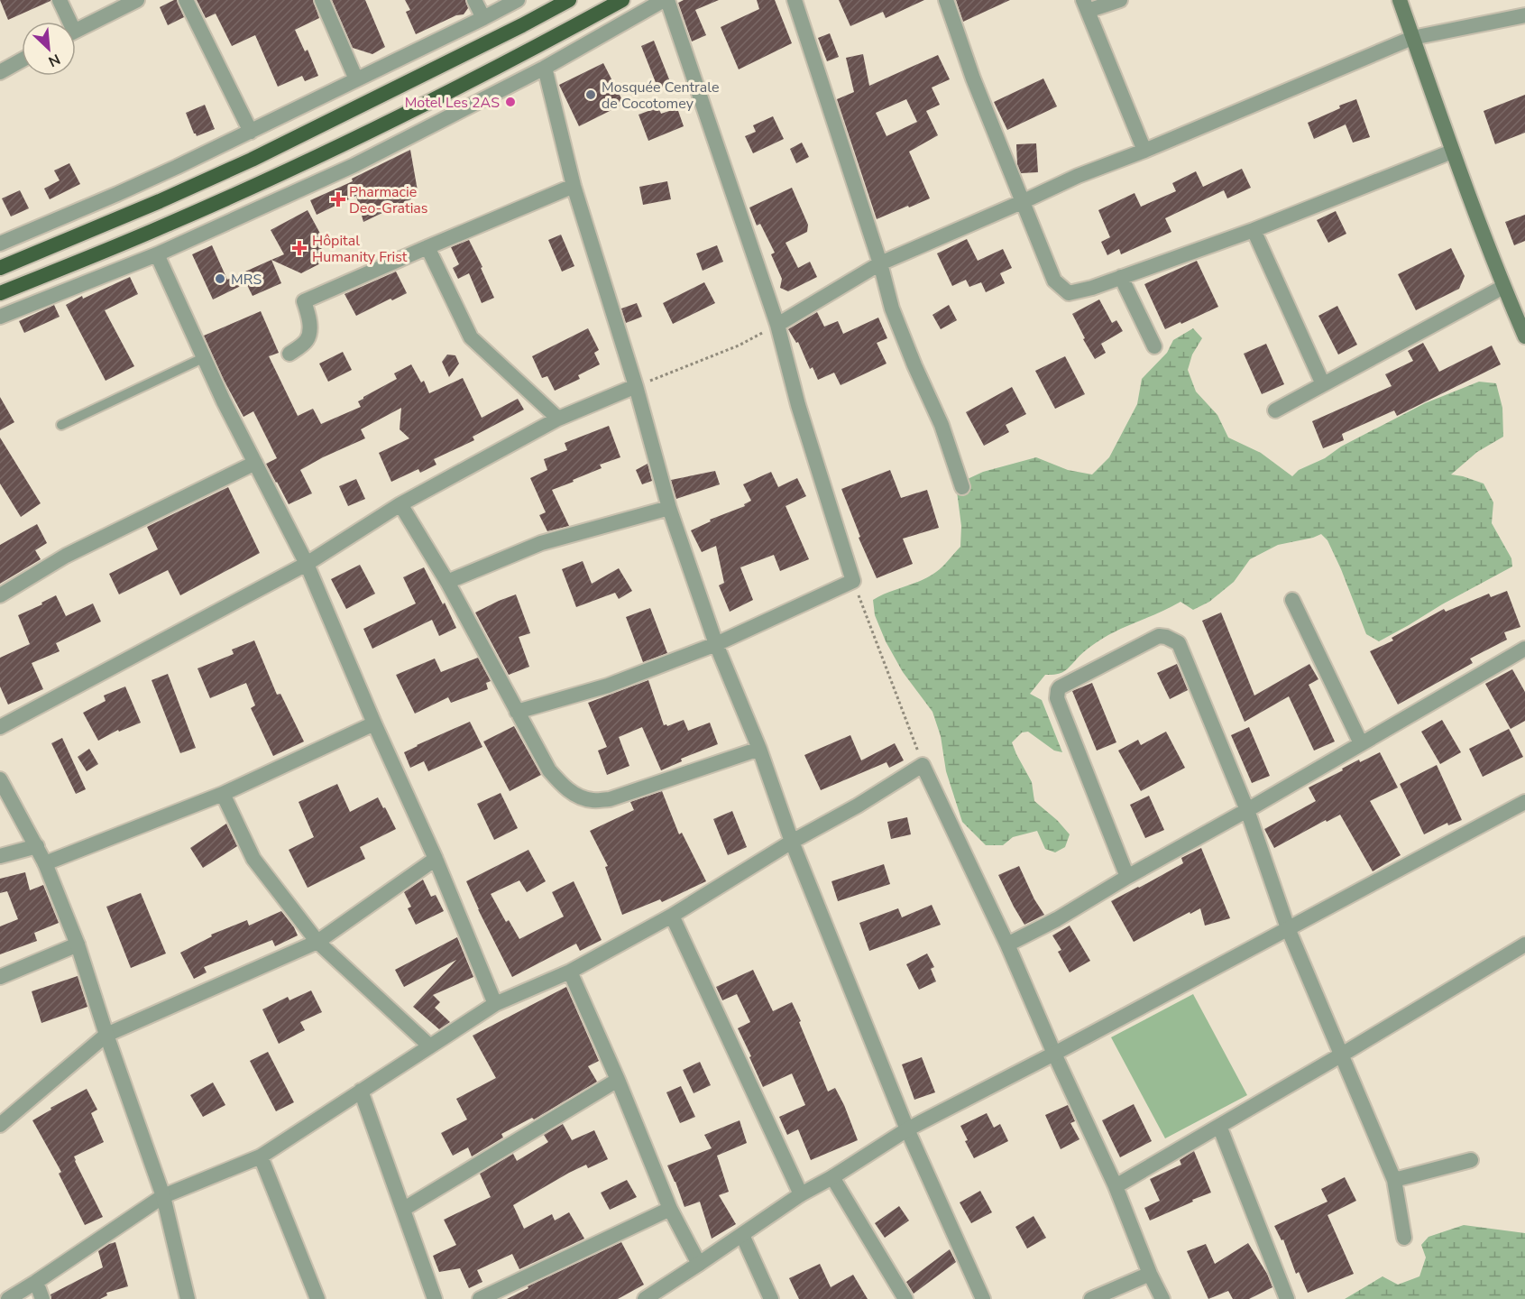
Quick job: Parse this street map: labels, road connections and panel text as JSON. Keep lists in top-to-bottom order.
{
  "places": {
    "other": ["Mosquée Centrale de Cocotomey", "Motel Les 2AS", "MRS"],
    "health": ["Pharmacie Deo-Gratias", "Hôpital Humanity Frist"]
  },
  "north": "bottom right"
}
